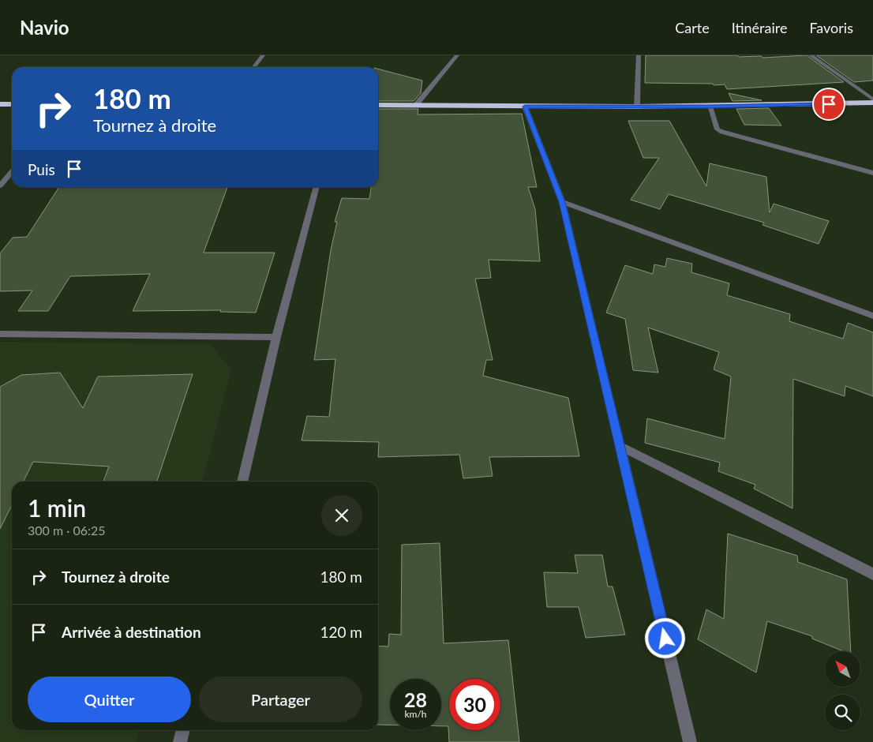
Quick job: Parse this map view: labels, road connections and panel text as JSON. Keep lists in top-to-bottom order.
{
  "north": "top left",
  "page": {
    "header": "Navio",
    "nav": ["Carte", "Itinéraire", "Favoris"],
    "turn": ["180 m", "Tournez à droite"],
    "then": "Puis",
    "heading": ["1 min", "300 m · 06:25"],
    "list": [
      {
        "name": "Tournez à droite",
        "value": "180 m"
      },
      {
        "name": "Arrivée à destination",
        "value": "120 m"
      }
    ],
    "buttons": ["Quitter", "Partager"],
    "speed": "28 km/h",
    "limit": "30"
  }
}
